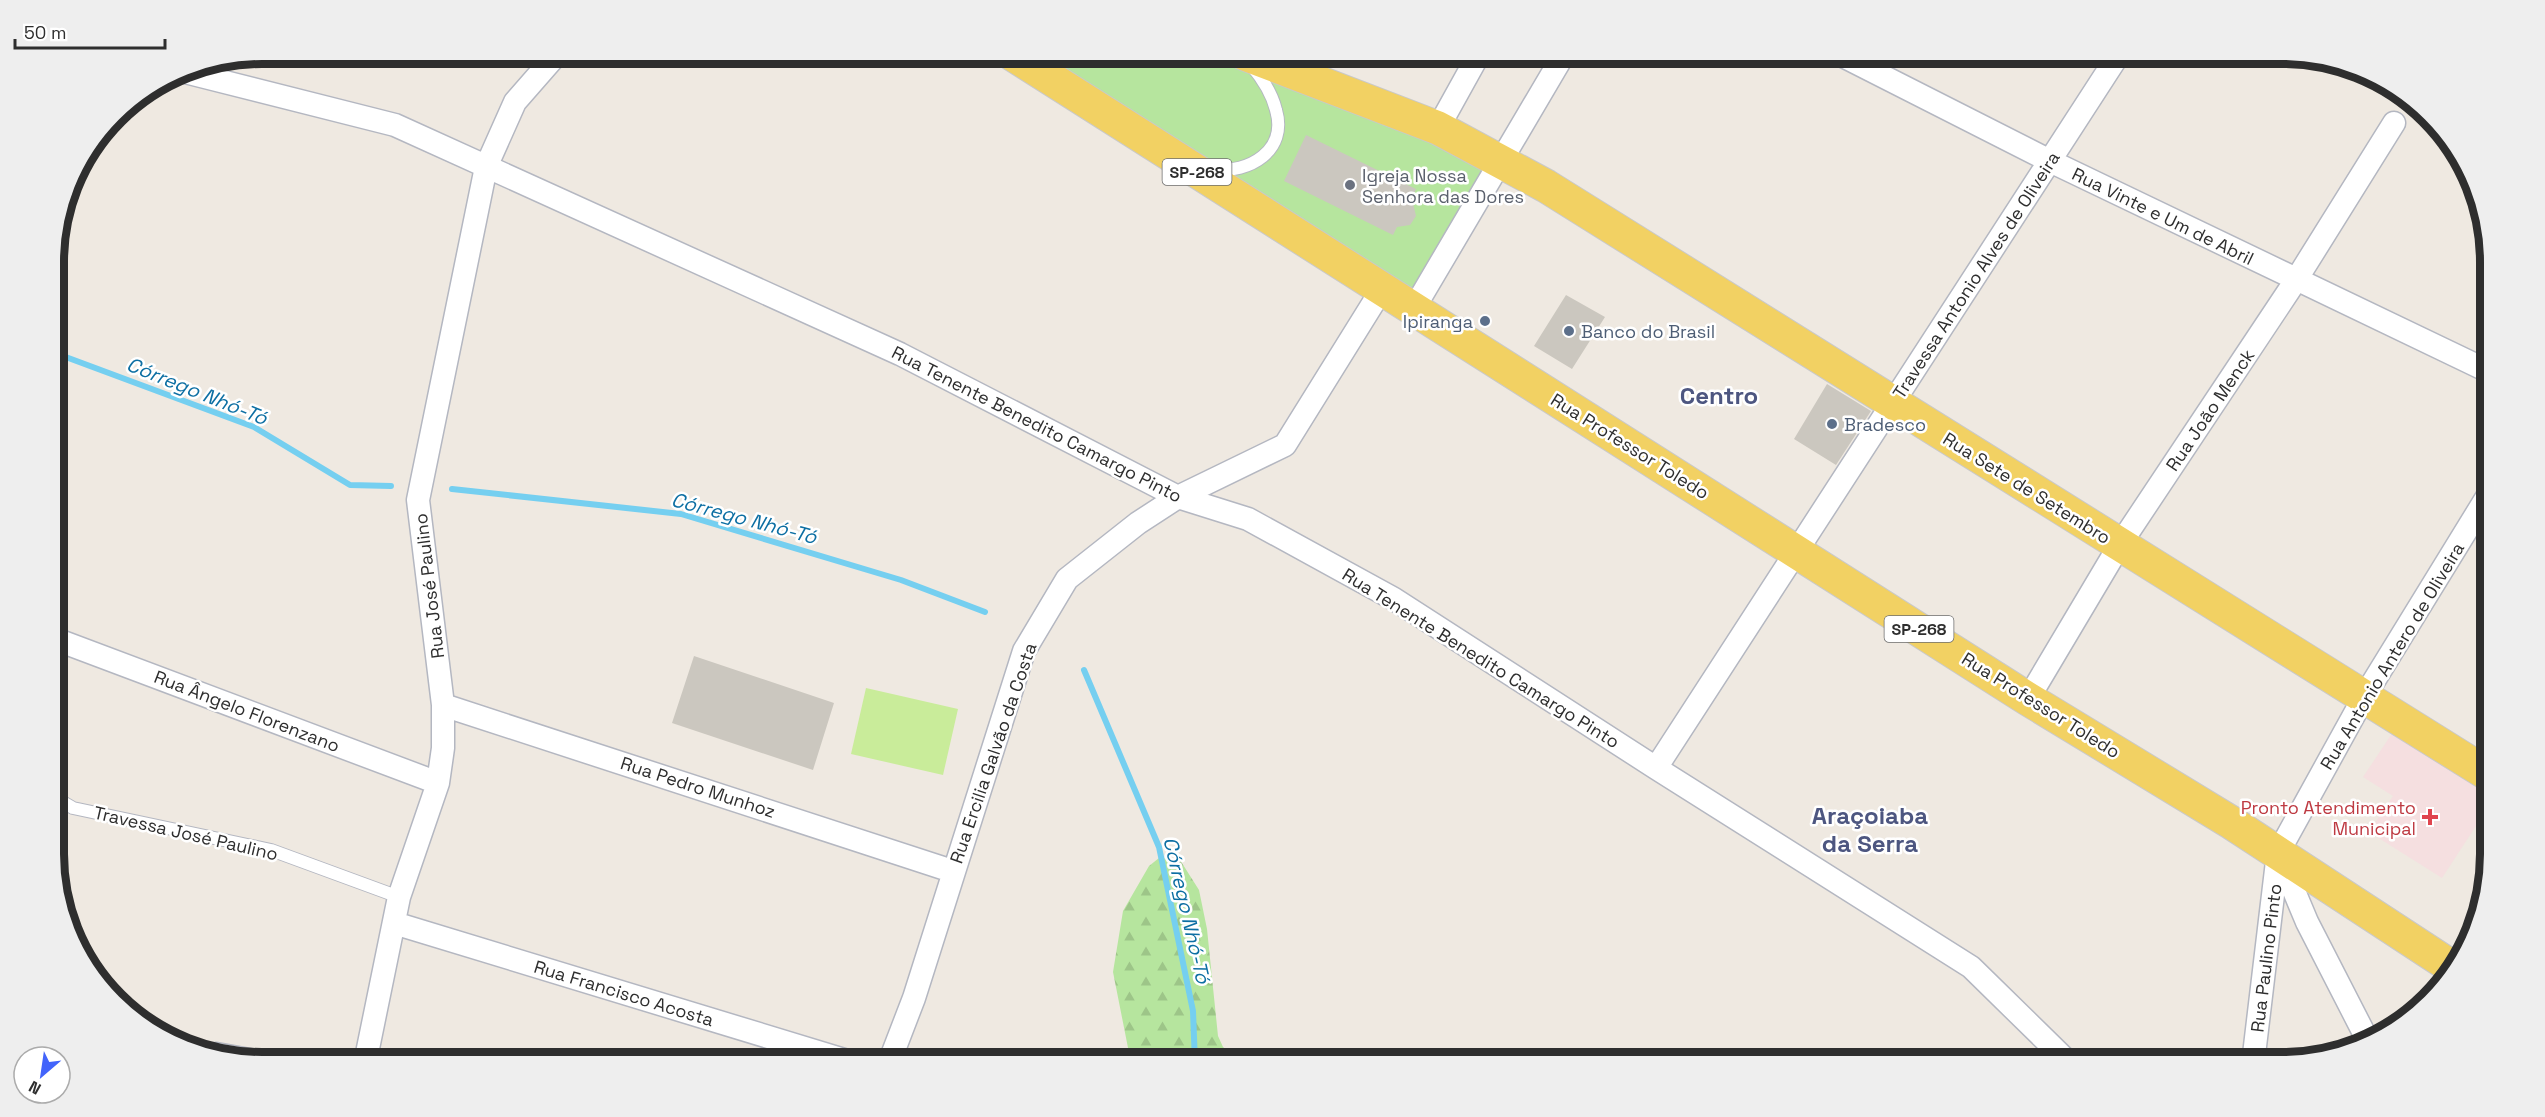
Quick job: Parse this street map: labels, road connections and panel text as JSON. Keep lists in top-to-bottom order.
{
  "streets": {
    "main road": ["SP-268", "Rua Professor Toledo", "Rua Sete de Setembro"],
    "street": [
      "Rua Vinte e Um de Abril",
      "Travessa Antonio Alves de Oliveira",
      "Rua João Menck",
      "Rua Tenente Benedito Camargo Pinto",
      "Rua José Paulino",
      "Rua Antonio Antero de Oliveira",
      "Rua Ângelo Florenzano",
      "Rua Ercilia Galvão da Costa",
      "Rua Pedro Munhoz",
      "Rua Paulino Pinto",
      "Rua Francisco Acosta"
    ],
    "lane": ["Travessa José Paulino"]
  },
  "crossings": [
    ["SP-268", "Rua Professor Toledo"],
    ["SP-268", "Rua Ercilia Galvão da Costa"],
    ["Rua Vinte e Um de Abril", "Travessa Antonio Alves de Oliveira"],
    ["Rua Vinte e Um de Abril", "Rua João Menck"],
    ["Travessa Antonio Alves de Oliveira", "Rua Tenente Benedito Camargo Pinto"],
    ["Travessa Antonio Alves de Oliveira", "Rua Professor Toledo"],
    ["Travessa Antonio Alves de Oliveira", "Rua Sete de Setembro"],
    ["Rua João Menck", "Rua Professor Toledo"],
    ["Rua João Menck", "Rua Sete de Setembro"],
    ["Rua Tenente Benedito Camargo Pinto", "Rua José Paulino"],
    ["Rua Tenente Benedito Camargo Pinto", "Rua Ercilia Galvão da Costa"],
    ["Rua Professor Toledo", "Rua Antonio Antero de Oliveira"],
    ["Rua Professor Toledo", "Rua Ercilia Galvão da Costa"],
    ["Rua Professor Toledo", "Rua Paulino Pinto"],
    ["Rua Sete de Setembro", "Rua Antonio Antero de Oliveira"],
    ["Rua José Paulino", "Rua Ângelo Florenzano"],
    ["Rua José Paulino", "Rua Pedro Munhoz"],
    ["Rua José Paulino", "Travessa José Paulino"],
    ["Rua José Paulino", "Rua Francisco Acosta"],
    ["Rua Antonio Antero de Oliveira", "Rua Paulino Pinto"],
    ["Rua Ercilia Galvão da Costa", "Rua Pedro Munhoz"]
  ],
  "districts": ["Centro", "Araçoiaba da Serra"],
  "water": ["Córrego Nhó-Tó"],
  "places": {
    "other": [
      "Igreja Nossa Senhora das Dores",
      "Ipiranga",
      "Banco do Brasil",
      "Bradesco"
    ],
    "health": ["Pronto Atendimento Municipal"]
  },
  "scale_bar": "50 m",
  "north": "bottom left"
}
